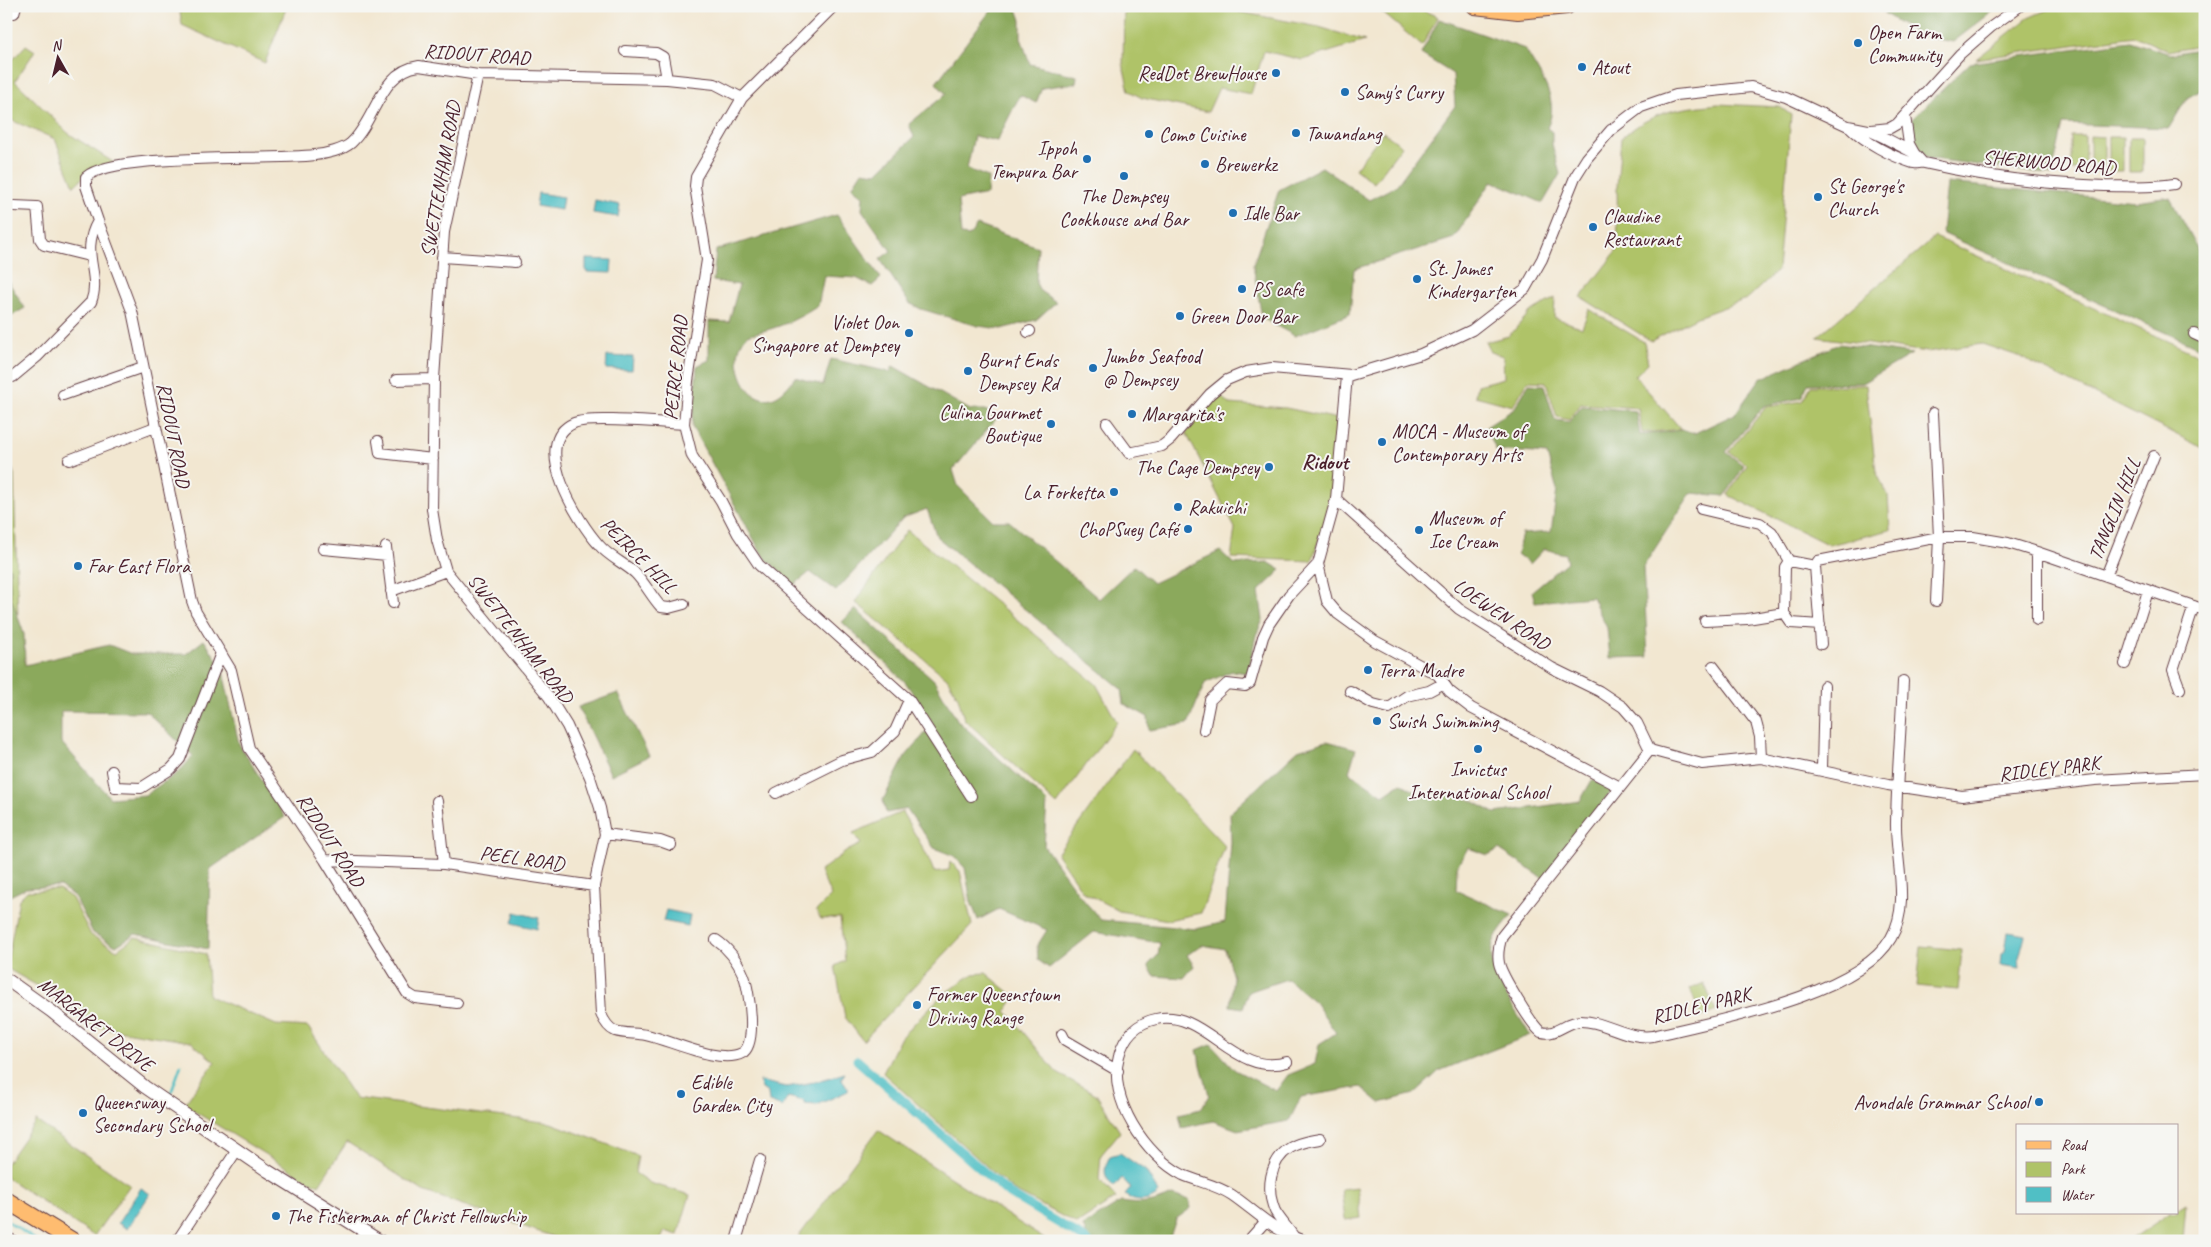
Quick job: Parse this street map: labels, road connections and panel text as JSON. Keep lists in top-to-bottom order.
{
  "streets": {
    "street": [
      "RIDOUT ROAD",
      "SHERWOOD ROAD",
      "SWETTENHAM ROAD",
      "PEIRCE ROAD",
      "TANGLIN HILL",
      "PEIRCE HILL",
      "LOEWEN ROAD",
      "RIDLEY PARK",
      "PEEL ROAD",
      "MARGARET DRIVE"
    ]
  },
  "crossings": [
    ["RIDOUT ROAD", "SWETTENHAM ROAD"],
    ["RIDOUT ROAD", "PEIRCE ROAD"],
    ["RIDOUT ROAD", "PEEL ROAD"],
    ["SWETTENHAM ROAD", "PEEL ROAD"],
    ["PEIRCE ROAD", "PEIRCE HILL"],
    ["LOEWEN ROAD", "RIDLEY PARK"]
  ],
  "districts": ["Ridout"],
  "places": [
    "Open Farm Community",
    "Atout",
    "RedDot BrewHouse",
    "Samy's Curry",
    "Tawandang",
    "Como Cuisine",
    "Ippoh Tempura Bar",
    "Brewerkz",
    "The Dempsey Cookhouse and Bar",
    "St George's Church",
    "Idle Bar",
    "Claudine Restaurant",
    "St. James Kindergarten",
    "PS cafe",
    "Green Door Bar",
    "Violet Oon Singapore at Dempsey",
    "Jumbo Seafood @ Dempsey",
    "Burnt Ends Dempsey Rd",
    "Margarita's",
    "Culina Gourmet Boutique",
    "MOCA - Museum of Contemporary Arts",
    "The Cage Dempsey",
    "La Forketta",
    "Rakuichi",
    "ChoPSuey Café",
    "Museum of Ice Cream",
    "Far East Flora",
    "Terra Madre",
    "Swish Swimming",
    "Invictus International School",
    "Former Queenstown Driving Range",
    "Edible Garden City",
    "Avondale Grammar School",
    "Queensway Secondary School",
    "The Fisherman of Christ Fellowship"
  ],
  "legend": ["Road", "Park", "Water"],
  "north": "top"
}
